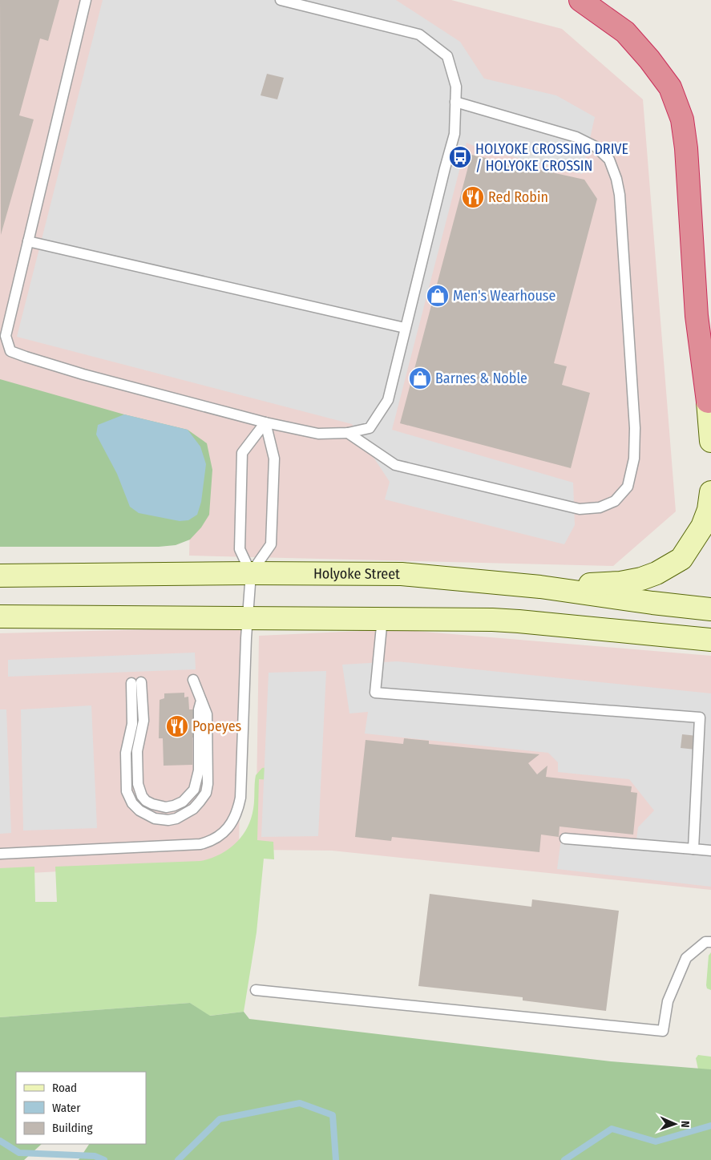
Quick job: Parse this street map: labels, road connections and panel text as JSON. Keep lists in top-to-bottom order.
{
  "streets": {
    "street": ["Holyoke Street"]
  },
  "places": {
    "bus stop": ["HOLYOKE CROSSING DRIVE / HOLYOKE CROSSIN"],
    "restaurant": ["Red Robin", "Popeyes"],
    "shop": ["Men's Wearhouse", "Barnes & Noble"]
  },
  "legend": ["Road", "Water", "Building"],
  "north": "right"
}
